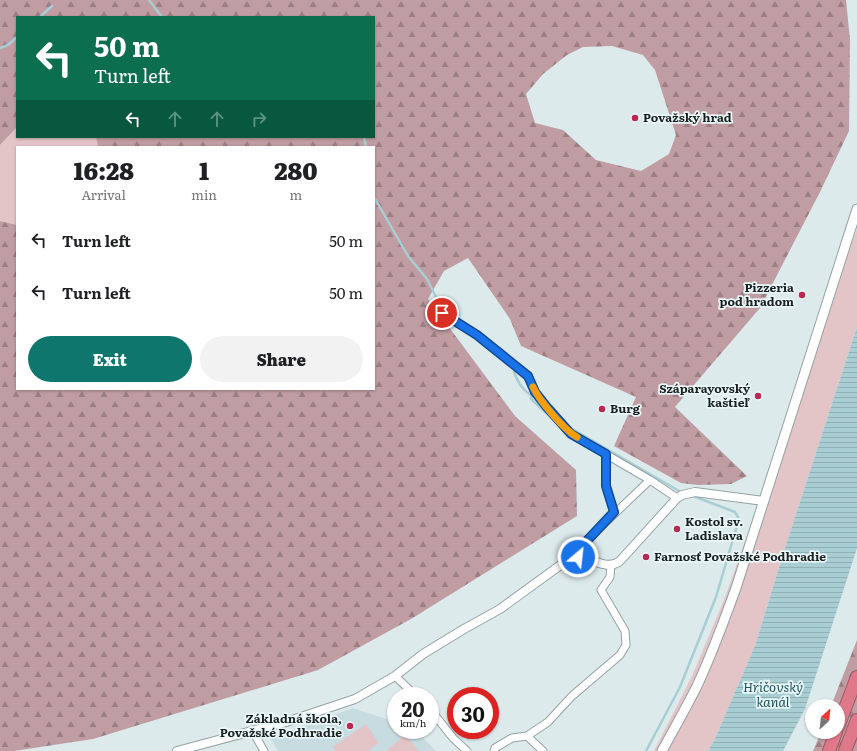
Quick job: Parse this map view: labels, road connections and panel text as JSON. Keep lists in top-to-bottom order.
{
  "water": ["Hričovský kanál"],
  "places": [
    "Považský hrad",
    "Pizzeria pod hradom",
    "Száparayovský kaštieľ",
    "Burg",
    "Kostol sv. Ladislava",
    "Farnosť Považské Podhradie",
    "Základná škola, Považské Podhradie"
  ],
  "north": "top right",
  "page": {
    "turn": ["50 m", "Turn left"],
    "eta": [
      "16:28",
      "Arrival",
      "1",
      "min",
      "280",
      "m"
    ],
    "list": [
      {
        "name": "Turn left",
        "value": "50 m"
      },
      {
        "name": "Turn left",
        "value": "50 m"
      }
    ],
    "buttons": ["Exit", "Share"],
    "speed": "20 km/h",
    "limit": "30"
  }
}
